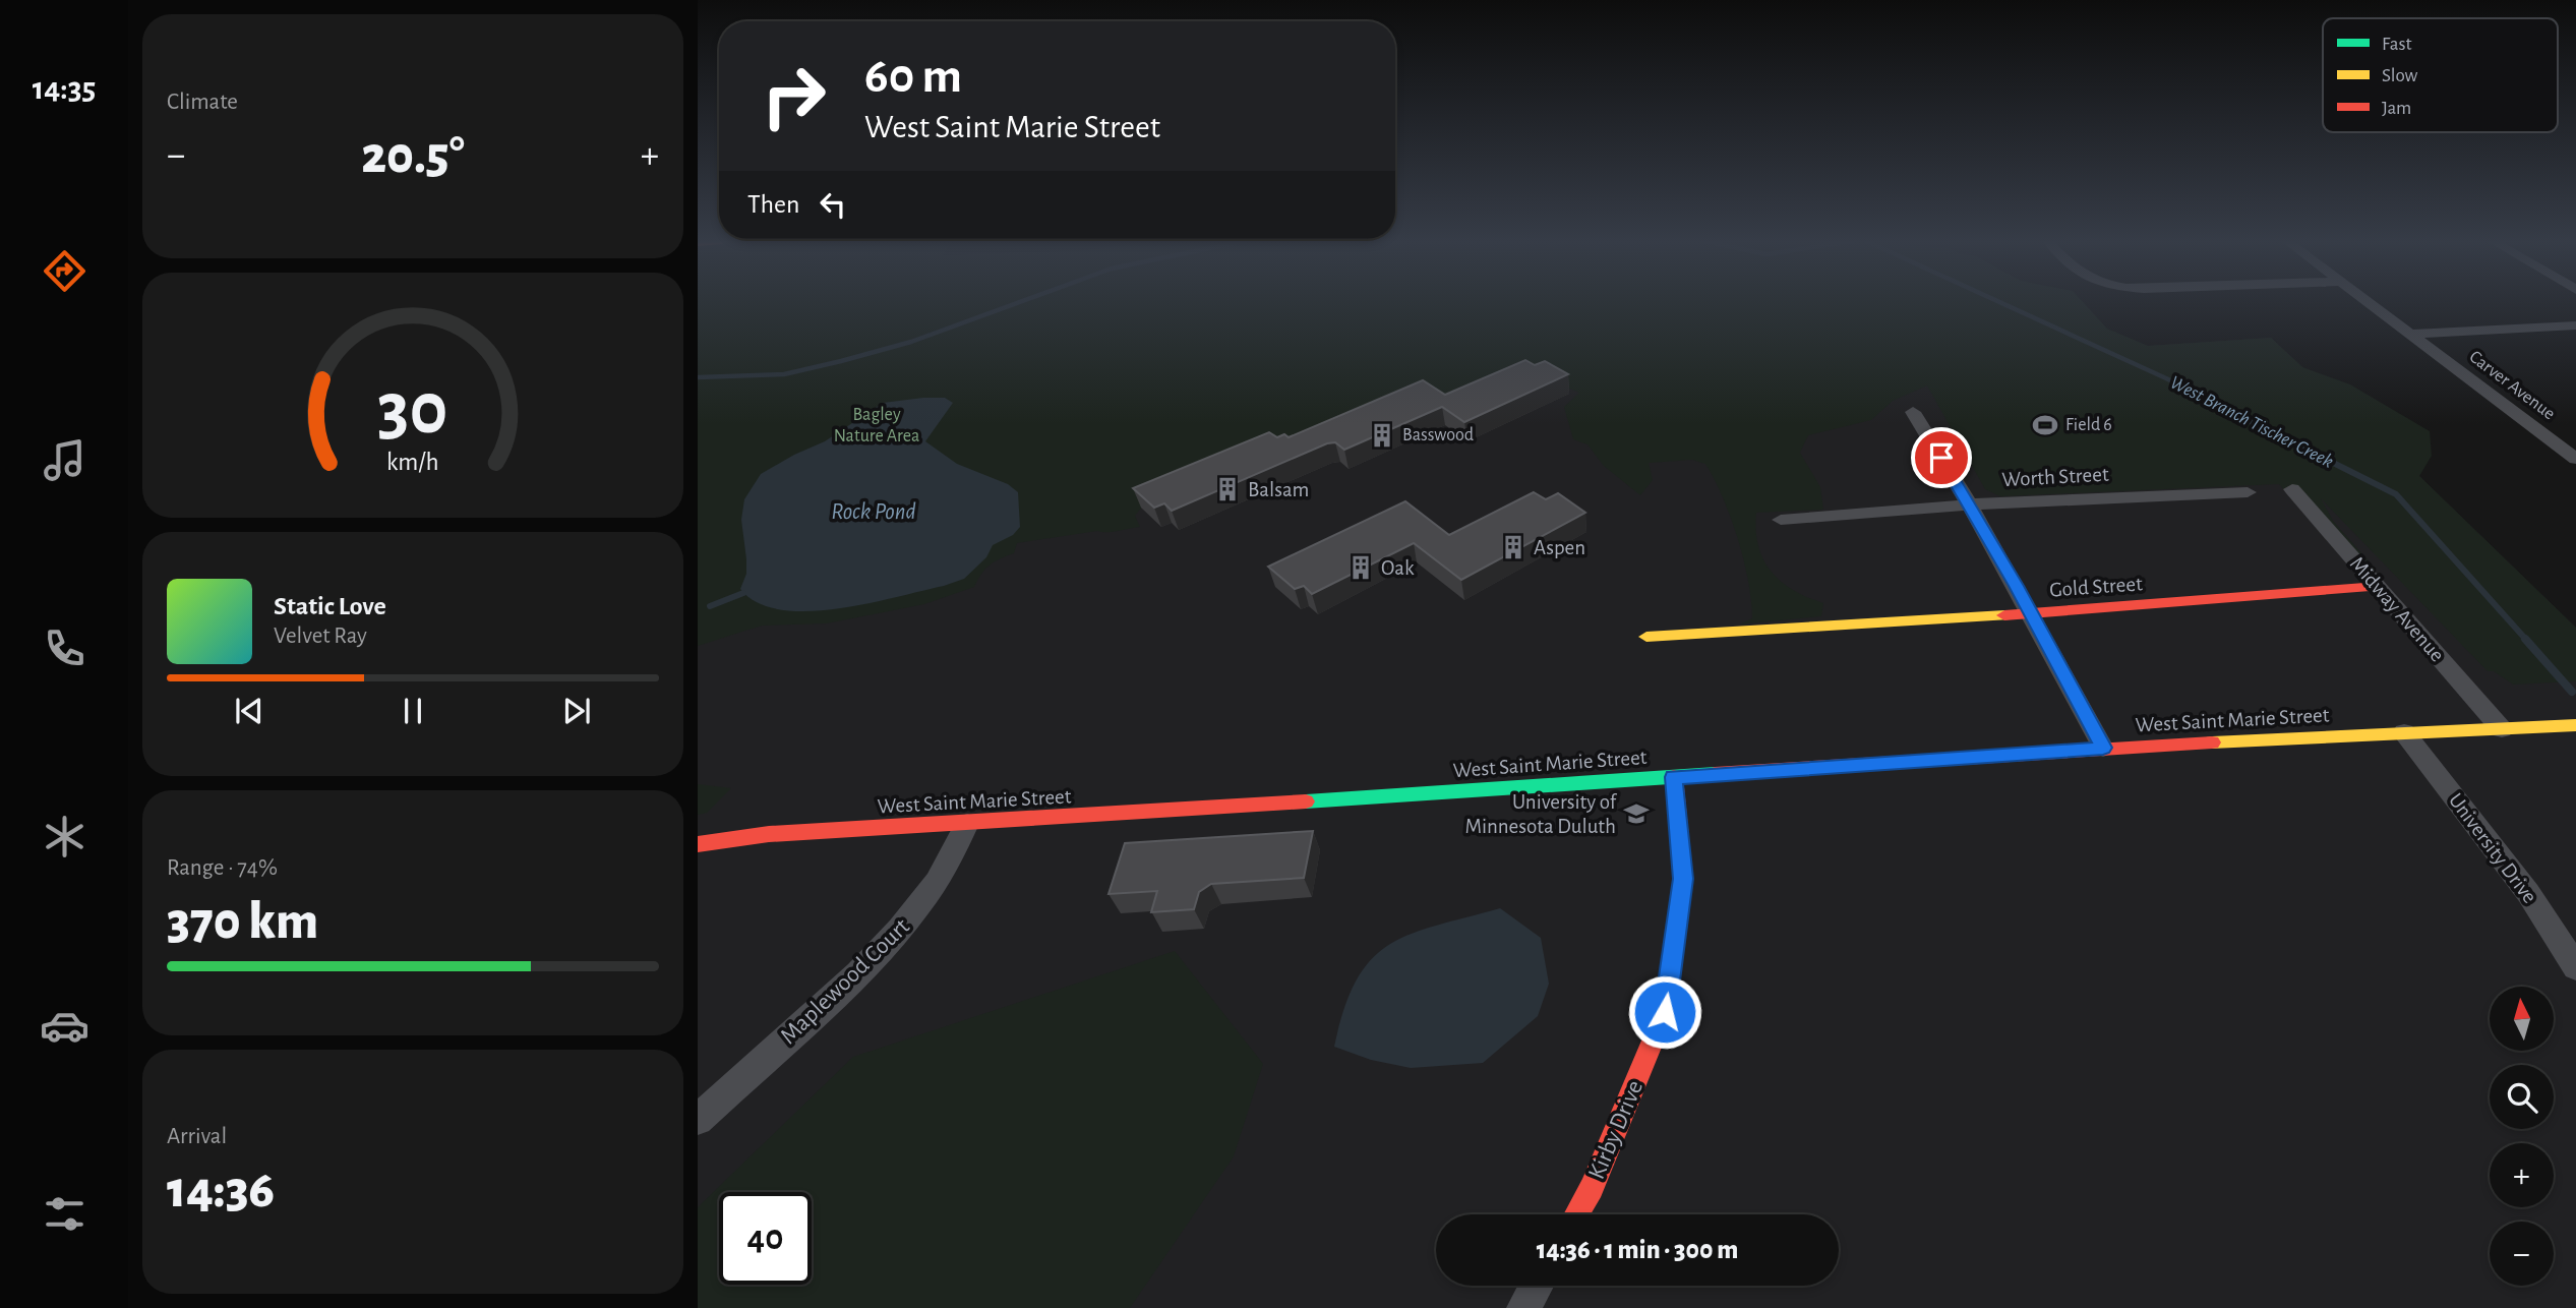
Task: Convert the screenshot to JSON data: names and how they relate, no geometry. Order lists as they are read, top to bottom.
{
  "streets": {
    "street": [
      "Carver Avenue",
      "Worth Street",
      "Gold Street",
      "Midway Avenue",
      "West Saint Marie Street",
      "University Drive",
      "Maplewood Court",
      "Kirby Drive"
    ]
  },
  "crossings": [
    ["Gold Street", "Midway Avenue"],
    ["Midway Avenue", "West Saint Marie Street"],
    ["West Saint Marie Street", "University Drive"],
    ["West Saint Marie Street", "Maplewood Court"],
    ["West Saint Marie Street", "Kirby Drive"]
  ],
  "water": ["West Branch Tischer Creek", "Rock Pond"],
  "parks": ["Bagley Nature Area"],
  "places": {
    "sports": ["Field 6"],
    "building": [
      "Basswood",
      "Balsam",
      "Aspen",
      "Oak"
    ],
    "school or university": ["University of Minnesota Duluth"]
  },
  "legend": ["Fast", "Slow", "Jam"],
  "north": "top",
  "page": {
    "tabs": "14:35",
    "tile": [
      "Climate",
      ["Range · 74%", "370 km"],
      ["Arrival", "14:36"]
    ],
    "turn": ["60 m", "West Saint Marie Street"],
    "heat": ["−", "20.5°", "+"],
    "then": "Then",
    "song": ["Static Love", "Velvet Ray"],
    "map_buttons": ["+", "−"],
    "limit": "40",
    "trip": "14:36 · 1 min · 300 m",
    "gauge": ["30", "km/h"]
  }
}
